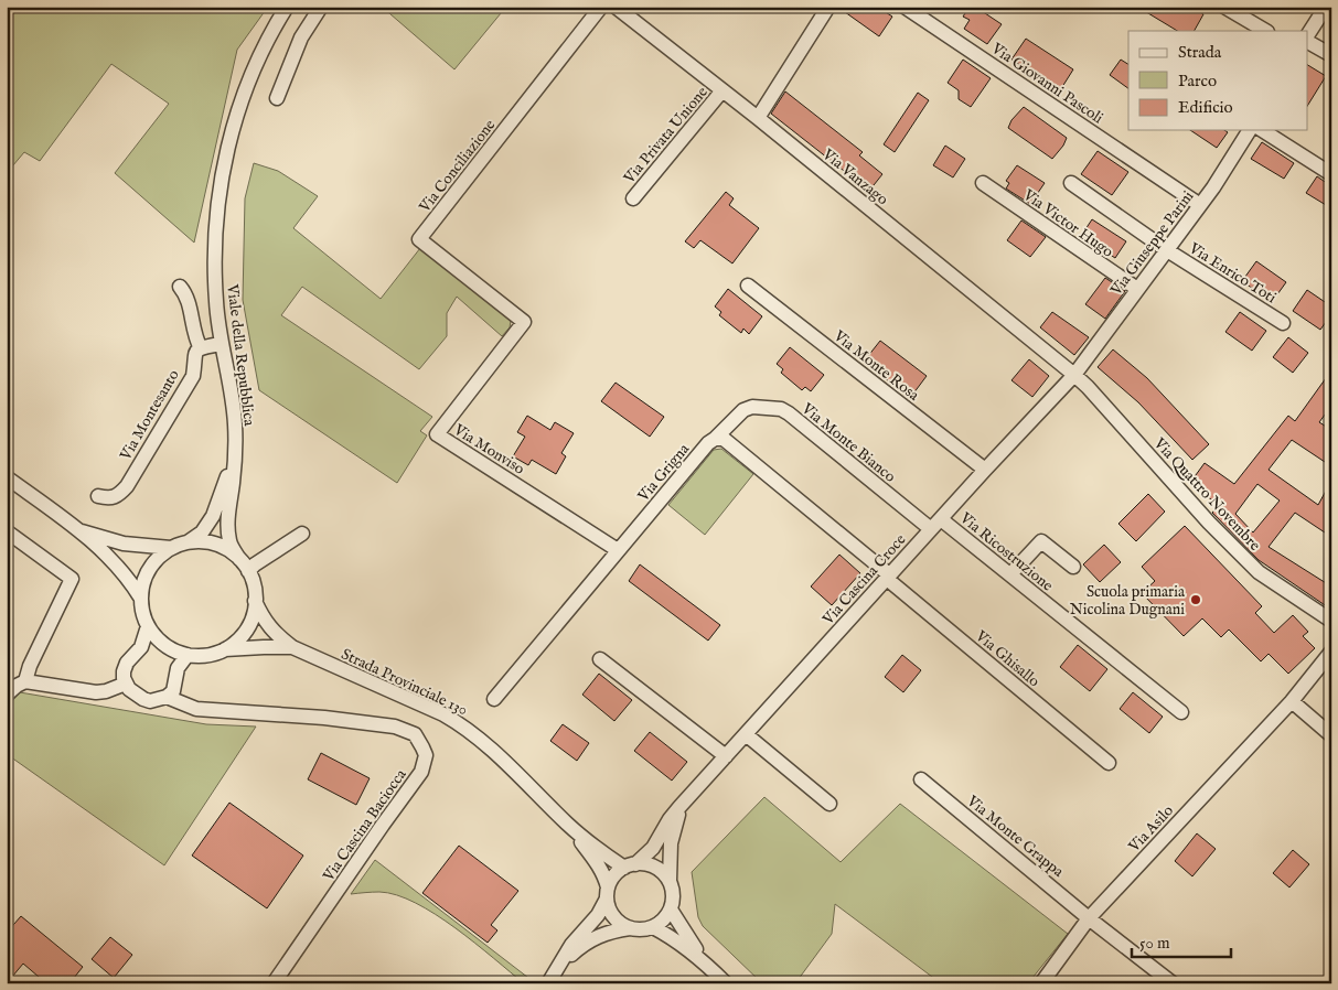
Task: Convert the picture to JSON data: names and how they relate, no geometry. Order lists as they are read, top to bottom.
{
  "streets": {
    "street": [
      "Via Giovanni Pascoli",
      "Via Privata Unione",
      "Via Conciliazione",
      "Via Vanzago",
      "Via Victor Hugo",
      "Via Giuseppe Parini",
      "Via Enrico Toti",
      "Viale della Repubblica",
      "Via Monte Rosa",
      "Via Montesanto",
      "Via Monte Bianco",
      "Via Monviso",
      "Via Grigna",
      "Via Quattro Novembre",
      "Via Ricostruzione",
      "Via Cascina Croce",
      "Via Ghisallo",
      "Strada Provinciale 130",
      "Via Cascina Baciocca",
      "Via Asilo",
      "Via Monte Grappa"
    ]
  },
  "crossings": [
    ["Via Giovanni Pascoli", "Via Giuseppe Parini"],
    ["Via Privata Unione", "Via Vanzago"],
    ["Via Conciliazione", "Via Monviso"],
    ["Via Vanzago", "Via Giuseppe Parini"],
    ["Via Vanzago", "Via Quattro Novembre"],
    ["Via Vanzago", "Via Cascina Croce"],
    ["Via Victor Hugo", "Via Giuseppe Parini"],
    ["Via Giuseppe Parini", "Via Enrico Toti"],
    ["Via Giuseppe Parini", "Via Quattro Novembre"],
    ["Via Giuseppe Parini", "Via Cascina Croce"],
    ["Viale della Repubblica", "Strada Provinciale 130"],
    ["Via Monte Rosa", "Via Cascina Croce"],
    ["Via Monte Bianco", "Via Grigna"],
    ["Via Monte Bianco", "Via Cascina Croce"],
    ["Via Monviso", "Via Grigna"],
    ["Via Quattro Novembre", "Via Cascina Croce"],
    ["Via Ricostruzione", "Via Cascina Croce"],
    ["Via Cascina Croce", "Via Ghisallo"],
    ["Via Cascina Croce", "Strada Provinciale 130"],
    ["Via Asilo", "Via Monte Grappa"]
  ],
  "places": ["Scuola primaria Nicolina Dugnani"],
  "legend": ["Strada", "Parco", "Edificio"],
  "scale_bar": "50 m"
}
